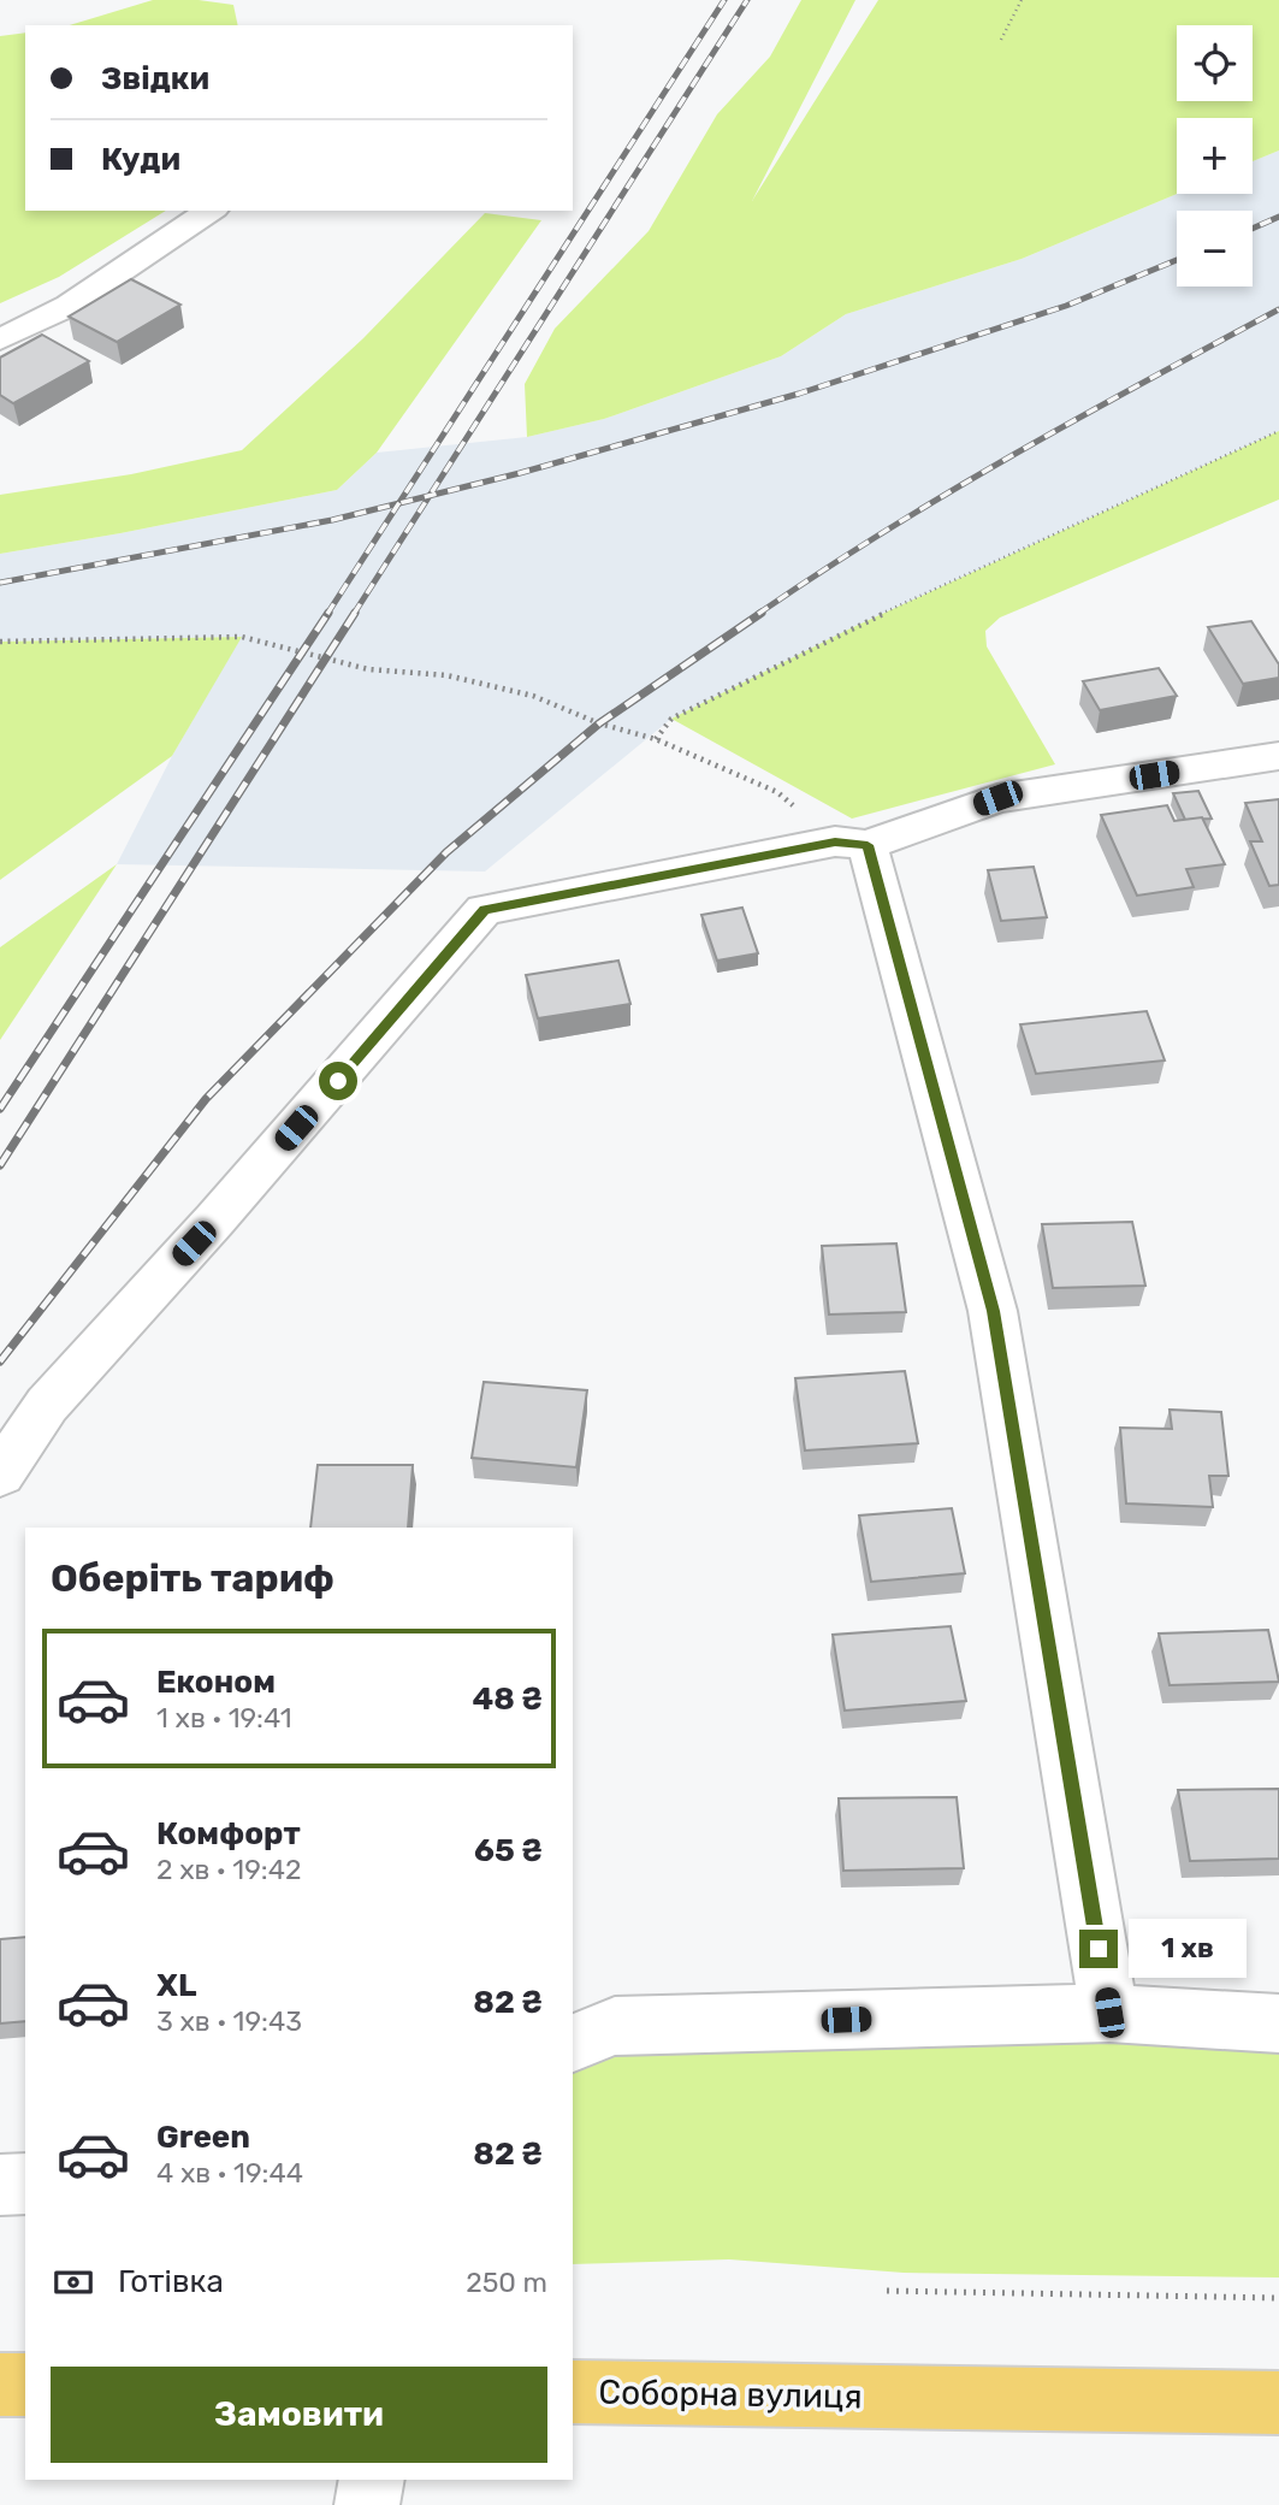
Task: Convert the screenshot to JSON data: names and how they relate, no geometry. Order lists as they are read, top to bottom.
{
  "streets": {
    "main road": ["Соборна вулиця"]
  },
  "page": {
    "map_buttons": ["+", "−"],
    "banner": ["Звідки", "Куди"],
    "heading": "Оберіть тариф",
    "list": [
      {
        "name": "Економ",
        "note": "1 хв · 19:41",
        "value": "48 ₴"
      },
      {
        "name": "Комфорт",
        "note": "2 хв · 19:42",
        "value": "65 ₴"
      },
      {
        "name": "XL",
        "note": "3 хв · 19:43",
        "value": "82 ₴"
      },
      {
        "name": "Green",
        "note": "4 хв · 19:44",
        "value": "82 ₴"
      }
    ],
    "bubble": "1 хв",
    "pay": ["Готівка", "250 m"],
    "buttons": "Замовити"
  }
}
